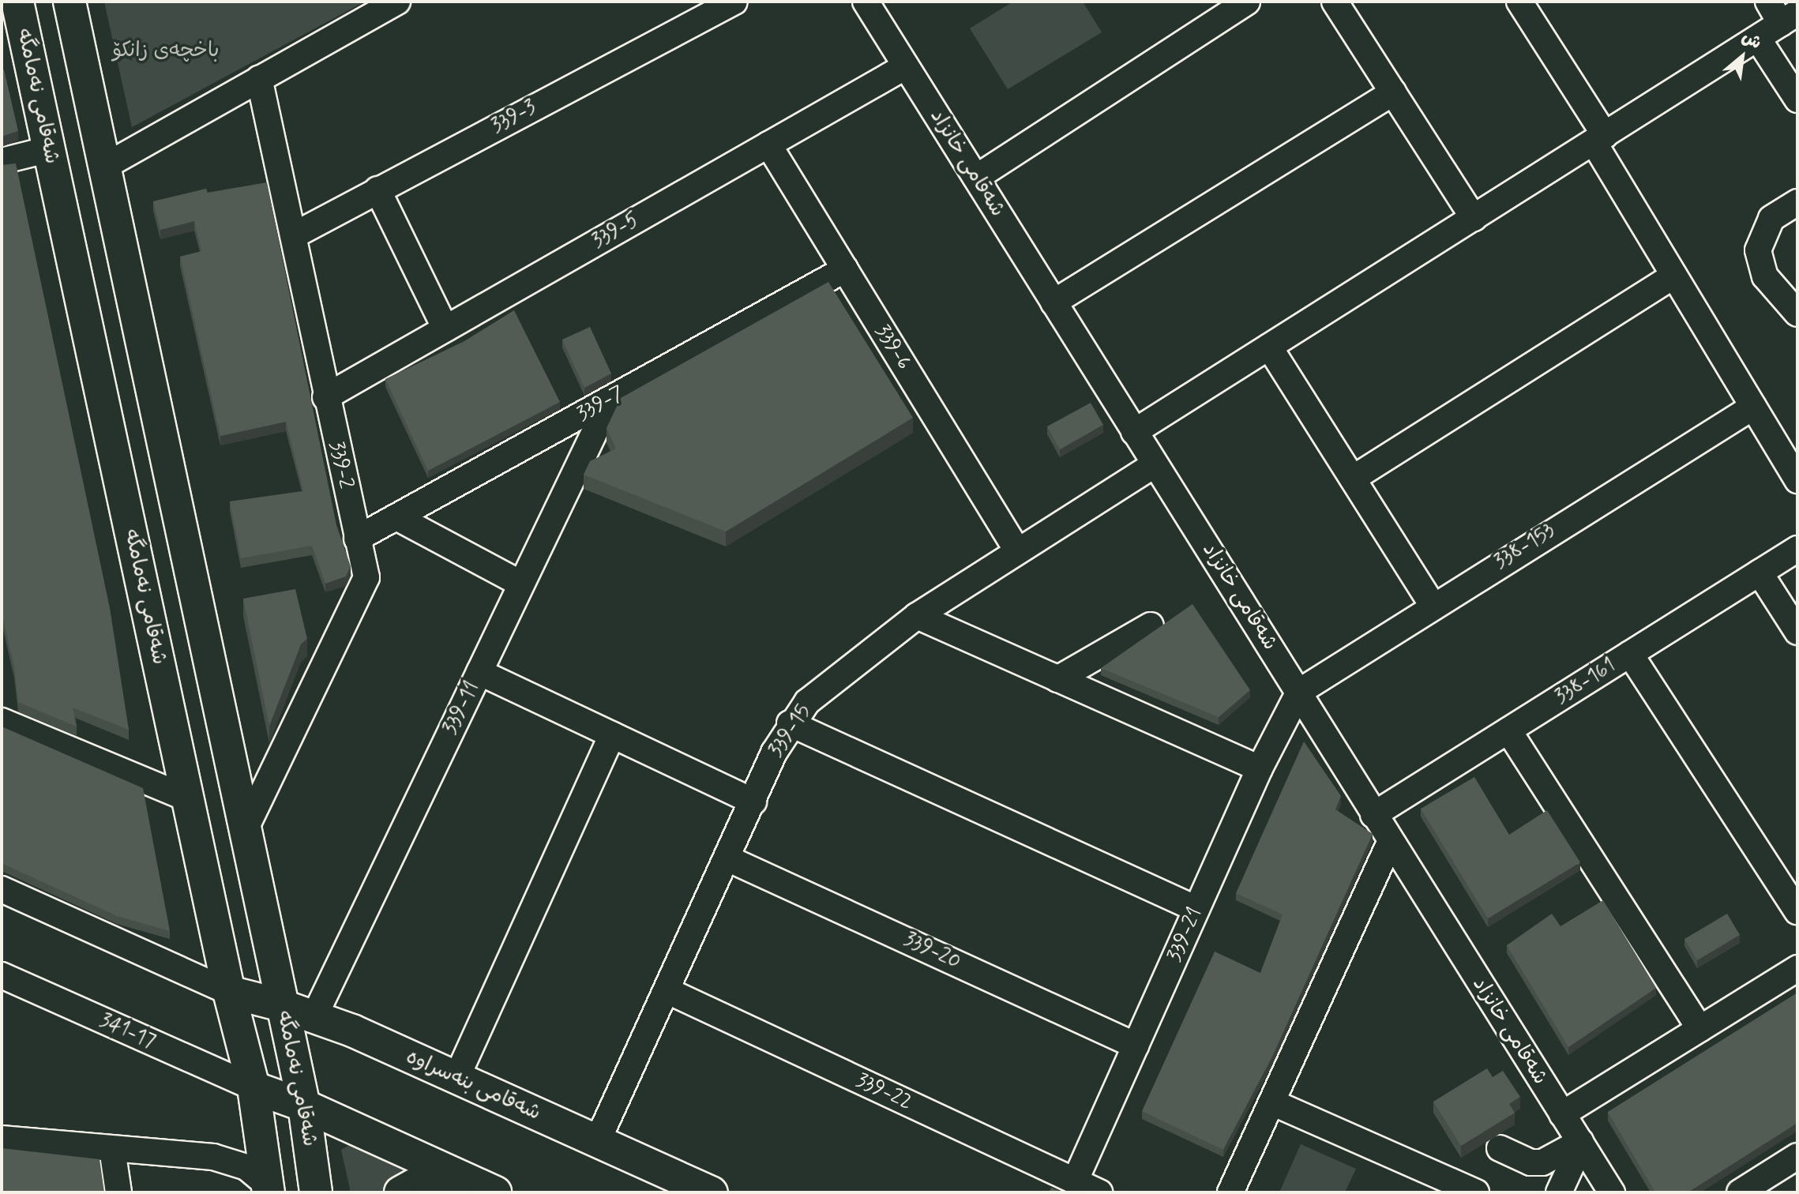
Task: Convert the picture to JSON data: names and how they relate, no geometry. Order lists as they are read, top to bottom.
{
  "streets": {
    "main road": ["شەقامی نەمامگە", "شەقامی بنەسراوە"],
    "street": [
      "339-3",
      "شەقامی خانزاد",
      "339-5",
      "339-6",
      "339-7",
      "339-2",
      "338-153",
      "338-161",
      "339-11",
      "339-15",
      "339-21",
      "339-20",
      "341-17",
      "339-22"
    ]
  },
  "crossings": [
    ["شەقامی نەمامگە", "339-2"],
    ["شەقامی نەمامگە", "341-17"],
    ["شەقامی نەمامگە", "شەقامی بنەسراوە"],
    ["339-3", "339-2"],
    ["شەقامی خانزاد", "339-5"],
    ["شەقامی خانزاد", "338-153"],
    ["شەقامی خانزاد", "338-161"],
    ["شەقامی خانزاد", "339-15"],
    ["شەقامی خانزاد", "339-21"],
    ["339-5", "339-6"],
    ["339-5", "339-2"],
    ["339-6", "339-7"],
    ["339-6", "339-15"],
    ["339-7", "339-2"],
    ["339-7", "339-11"],
    ["338-153", "339-21"],
    ["339-11", "شەقامی بنەسراوە"],
    ["339-15", "339-20"],
    ["339-15", "شەقامی بنەسراوە"],
    ["339-15", "339-22"],
    ["339-21", "339-20"],
    ["339-21", "339-22"]
  ],
  "parks": ["باخچەی زانکۆ"],
  "north": "top right"
}
